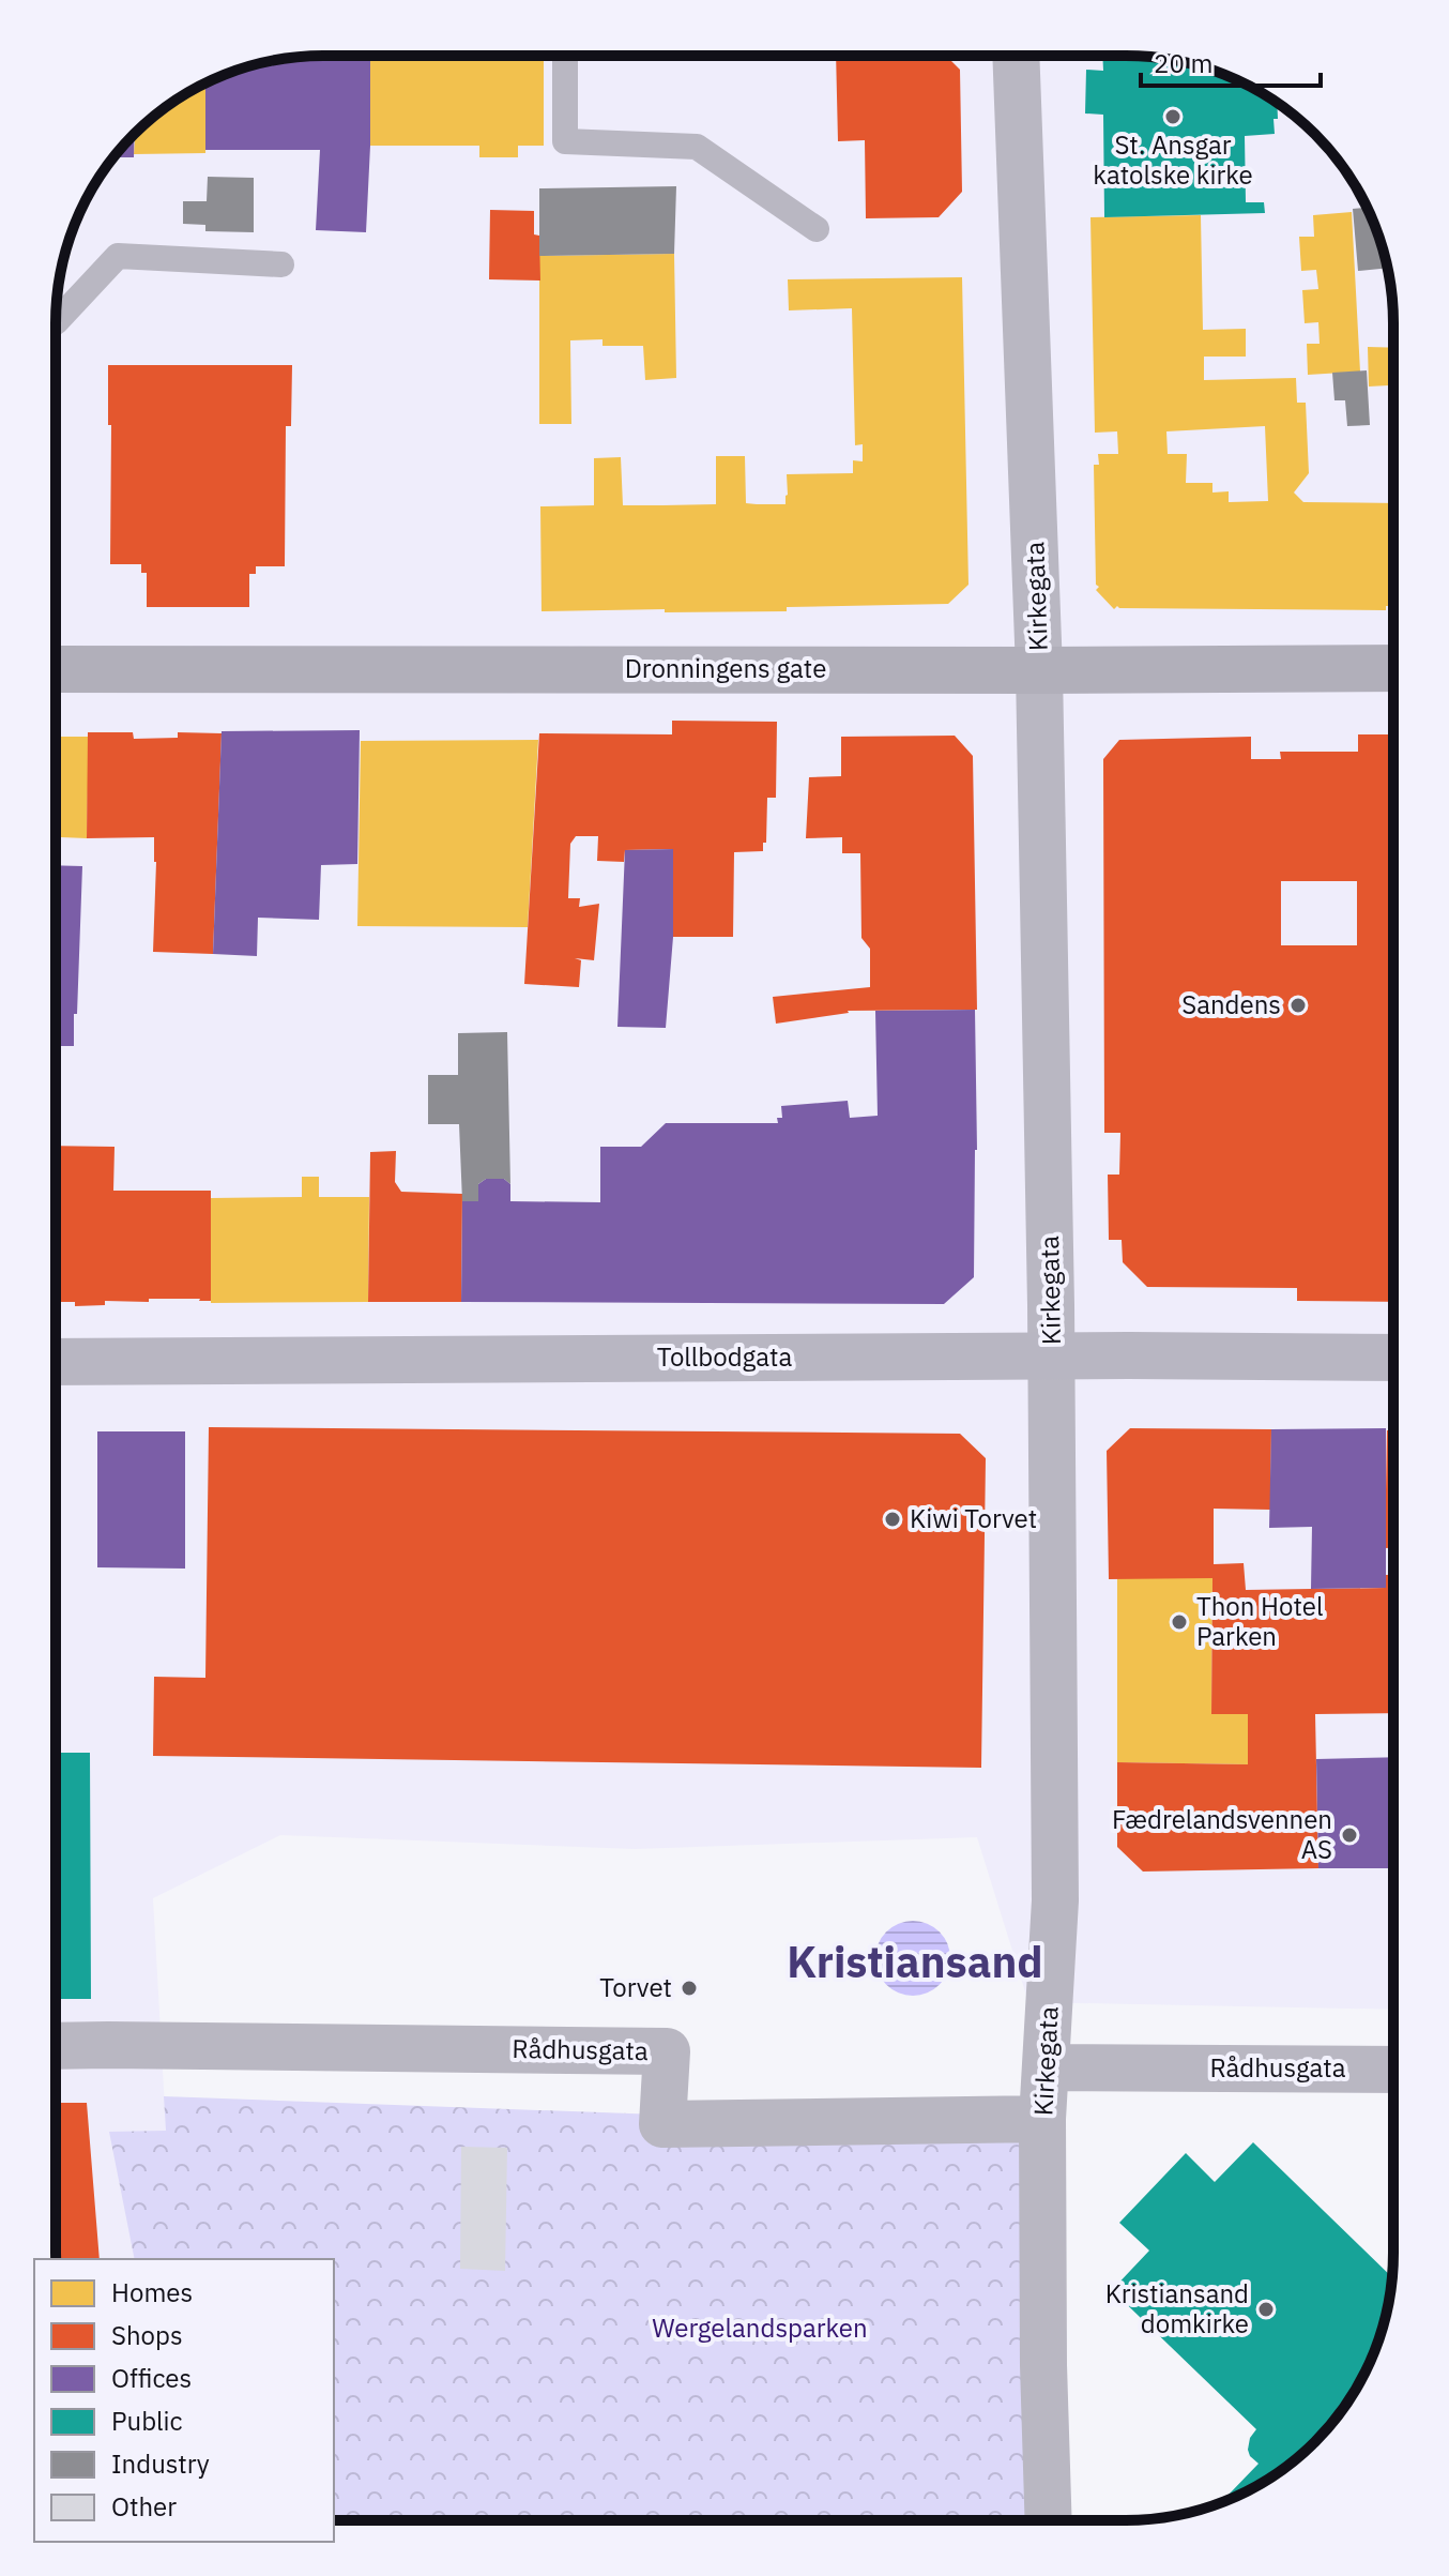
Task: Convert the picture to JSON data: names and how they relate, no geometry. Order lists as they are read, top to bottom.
{
  "streets": {
    "main road": ["Dronningens gate", "Tollbodgata"],
    "street": ["Kirkegata", "Rådhusgata"]
  },
  "crossings": [
    ["Kirkegata", "Dronningens gate"],
    ["Kirkegata", "Tollbodgata"],
    ["Kirkegata", "Rådhusgata"]
  ],
  "districts": ["Kristiansand"],
  "parks": ["Wergelandsparken"],
  "places": [
    "St. Ansgar katolske kirke",
    "Sandens",
    "Kiwi Torvet",
    "Thon Hotel Parken",
    "Fædrelandsvennen AS",
    "Torvet",
    "Kristiansand domkirke"
  ],
  "legend": [
    "Homes",
    "Shops",
    "Offices",
    "Public",
    "Industry",
    "Other"
  ],
  "scale_bar": "20 m"
}
